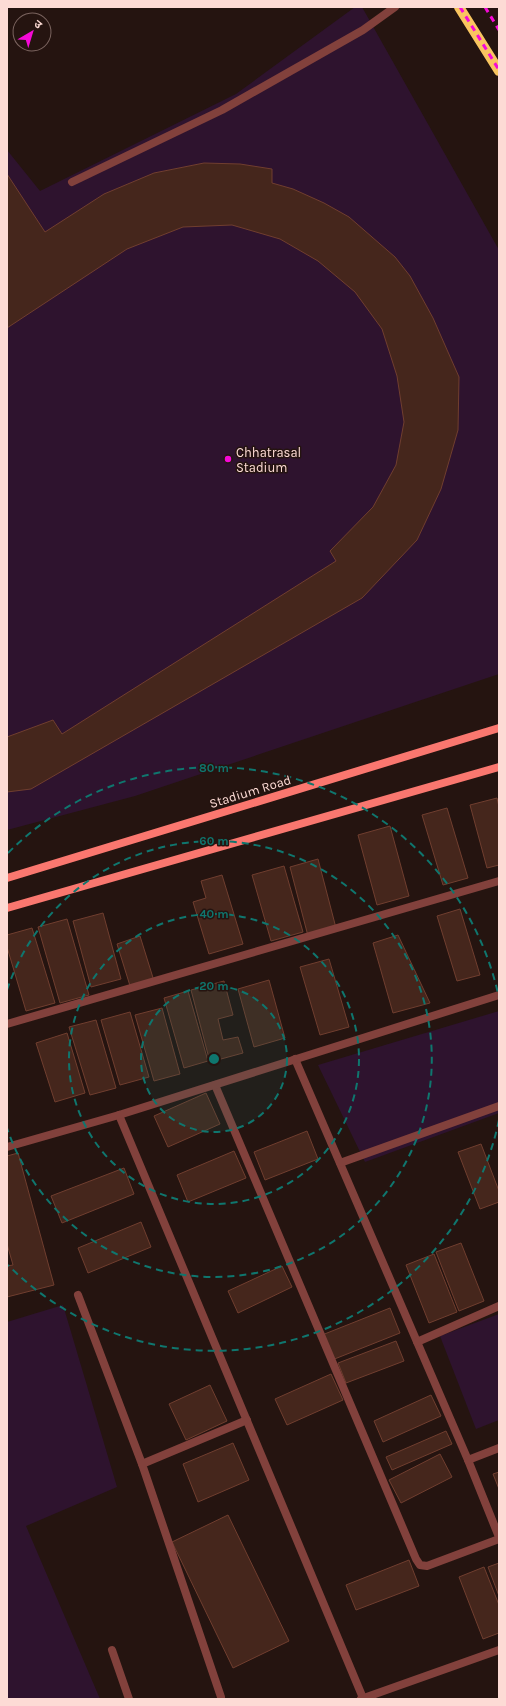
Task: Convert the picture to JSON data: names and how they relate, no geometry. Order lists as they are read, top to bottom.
{
  "streets": {
    "street": ["Stadium Road"]
  },
  "places": ["Chhatrasal Stadium"],
  "north": "top right",
  "rings": [
    "80 m",
    "60 m",
    "40 m",
    "20 m"
  ]
}
